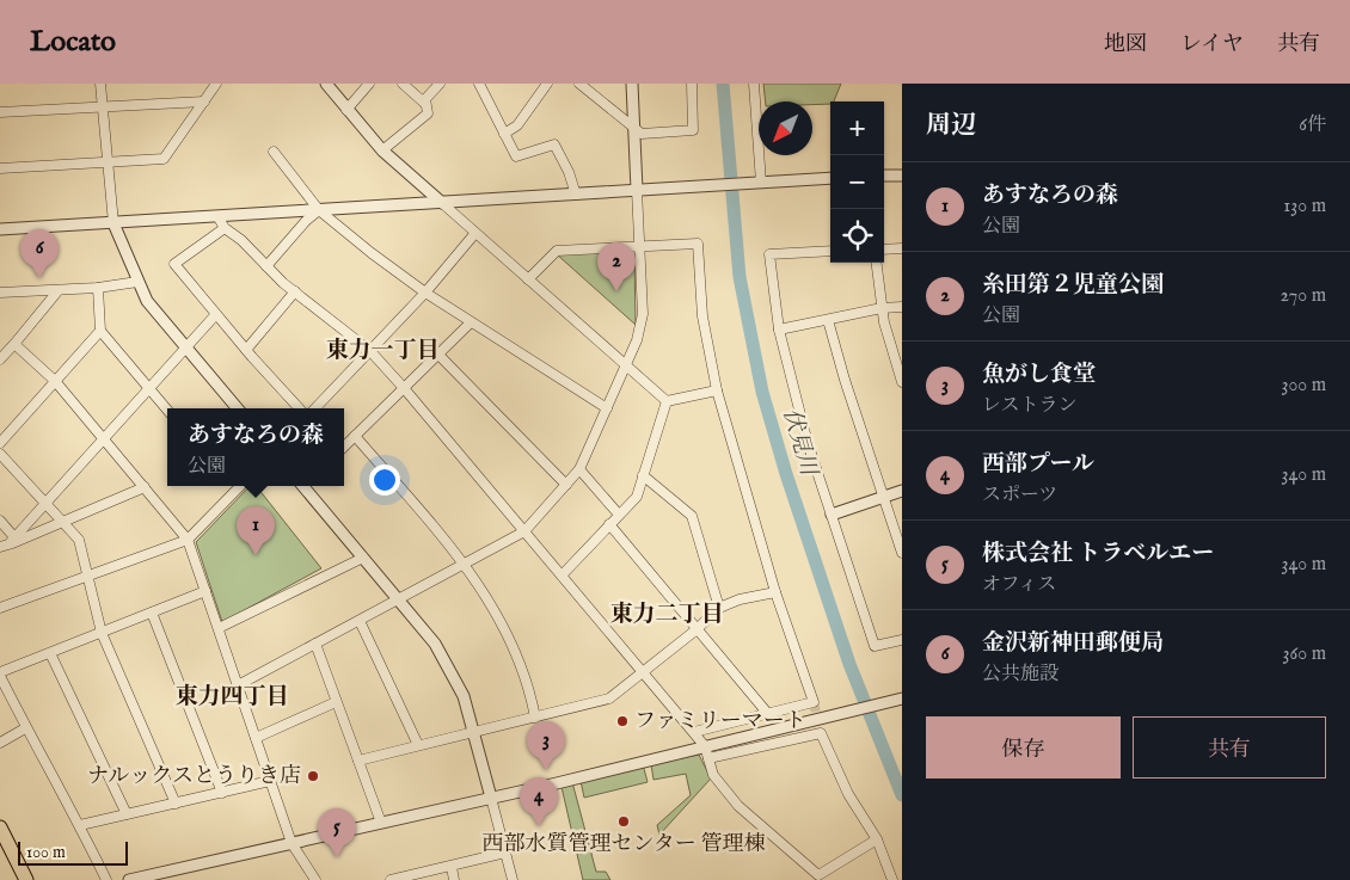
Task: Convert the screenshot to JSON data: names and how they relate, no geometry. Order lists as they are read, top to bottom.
{
  "districts": ["東力一丁目", "東力二丁目", "東力四丁目"],
  "water": ["伏見川"],
  "places": ["ファミリーマート", "ナルックスとうりき店", "西部水質管理センター 管理棟"],
  "scale_bar": "100 m",
  "north": "bottom left",
  "page": {
    "header": "Locato",
    "nav": ["地図", "レイヤ", "共有"],
    "heading": ["周辺", "6件"],
    "map_buttons": ["+", "−"],
    "list": [
      {
        "mark": "1",
        "name": "あすなろの森",
        "note": "公園",
        "value": "130 m"
      },
      {
        "mark": "2",
        "name": "糸田第２児童公園",
        "note": "公園",
        "value": "270 m"
      },
      {
        "mark": "3",
        "name": "魚がし食堂",
        "note": "レストラン",
        "value": "300 m"
      },
      {
        "mark": "4",
        "name": "西部プール",
        "note": "スポーツ",
        "value": "340 m"
      },
      {
        "mark": "5",
        "name": "株式会社 トラベルエー",
        "note": "オフィス",
        "value": "340 m"
      },
      {
        "mark": "6",
        "name": "金沢新神田郵便局",
        "note": "公共施設",
        "value": "360 m"
      }
    ],
    "pins": [
      "6",
      "2",
      "1",
      "3",
      "4",
      "5"
    ],
    "popup": ["あすなろの森", "公園"],
    "buttons": ["保存", "共有"],
    "scale": "100 m"
  }
}
